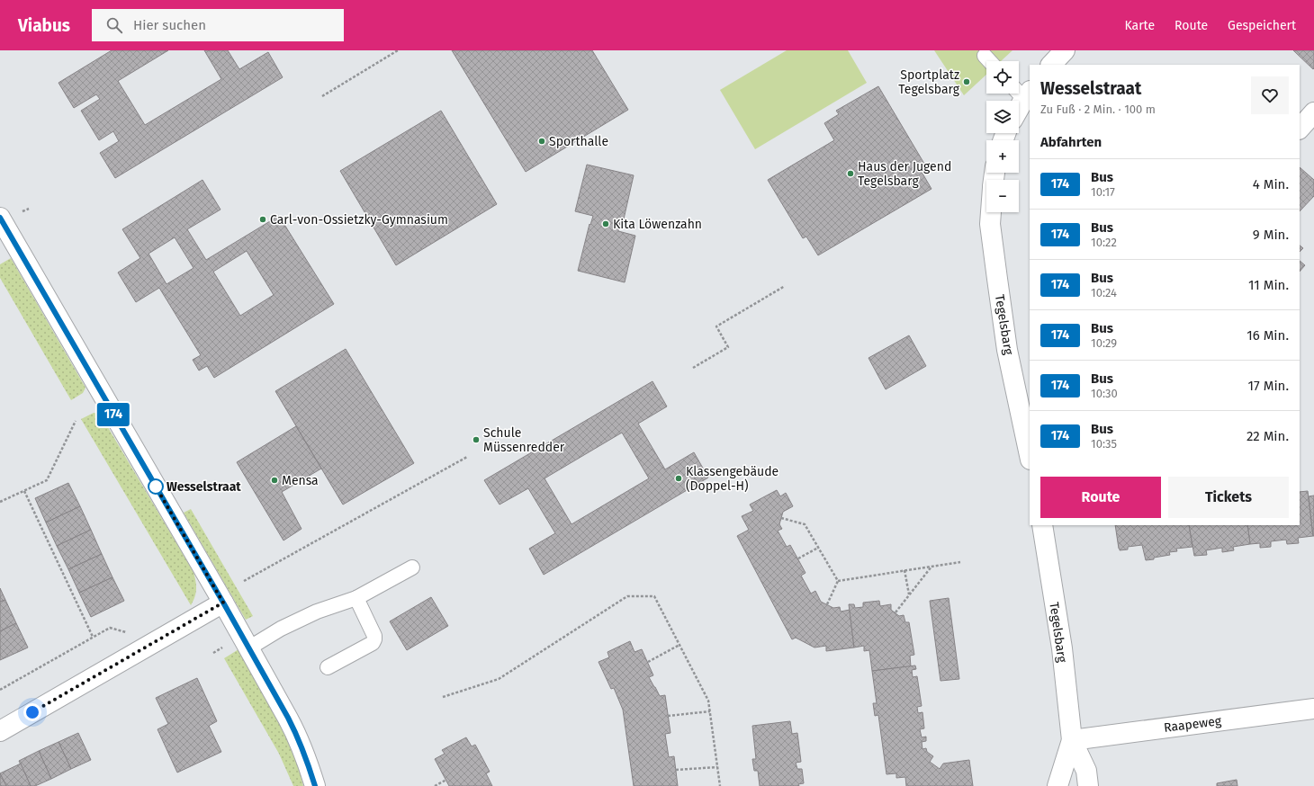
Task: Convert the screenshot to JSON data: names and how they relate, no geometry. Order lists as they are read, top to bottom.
{
  "streets": {
    "street": ["Tegelsbarg", "Raapeweg"]
  },
  "crossings": [
    ["Tegelsbarg", "Raapeweg"]
  ],
  "places": [
    "Sportplatz Tegelsbarg",
    "Sporthalle",
    "Haus der Jugend Tegelsbarg",
    "Carl-von-Ossietzky-Gymnasium",
    "Kita Löwenzahn",
    "Schule Müssenredder",
    "Klassengebäude (Doppel-H)",
    "Mensa",
    "Wesselstraat"
  ],
  "lines": ["bus line 174"],
  "page": {
    "header": "Viabus",
    "search": "Hier suchen",
    "nav": ["Karte", "Route", "Gespeichert"],
    "on_map": "174",
    "map_buttons": ["+", "−"],
    "heading": [
      ["Wesselstraat", "Zu Fuß · 2 Min. · 100 m"],
      "Abfahrten"
    ],
    "list": [
      {
        "mark": "174",
        "name": "Bus",
        "note": "10:17",
        "value": "4 Min."
      },
      {
        "mark": "174",
        "name": "Bus",
        "note": "10:22",
        "value": "9 Min."
      },
      {
        "mark": "174",
        "name": "Bus",
        "note": "10:24",
        "value": "11 Min."
      },
      {
        "mark": "174",
        "name": "Bus",
        "note": "10:29",
        "value": "16 Min."
      },
      {
        "mark": "174",
        "name": "Bus",
        "note": "10:30",
        "value": "17 Min."
      },
      {
        "mark": "174",
        "name": "Bus",
        "note": "10:35",
        "value": "22 Min."
      }
    ],
    "buttons": ["Route", "Tickets"]
  }
}
